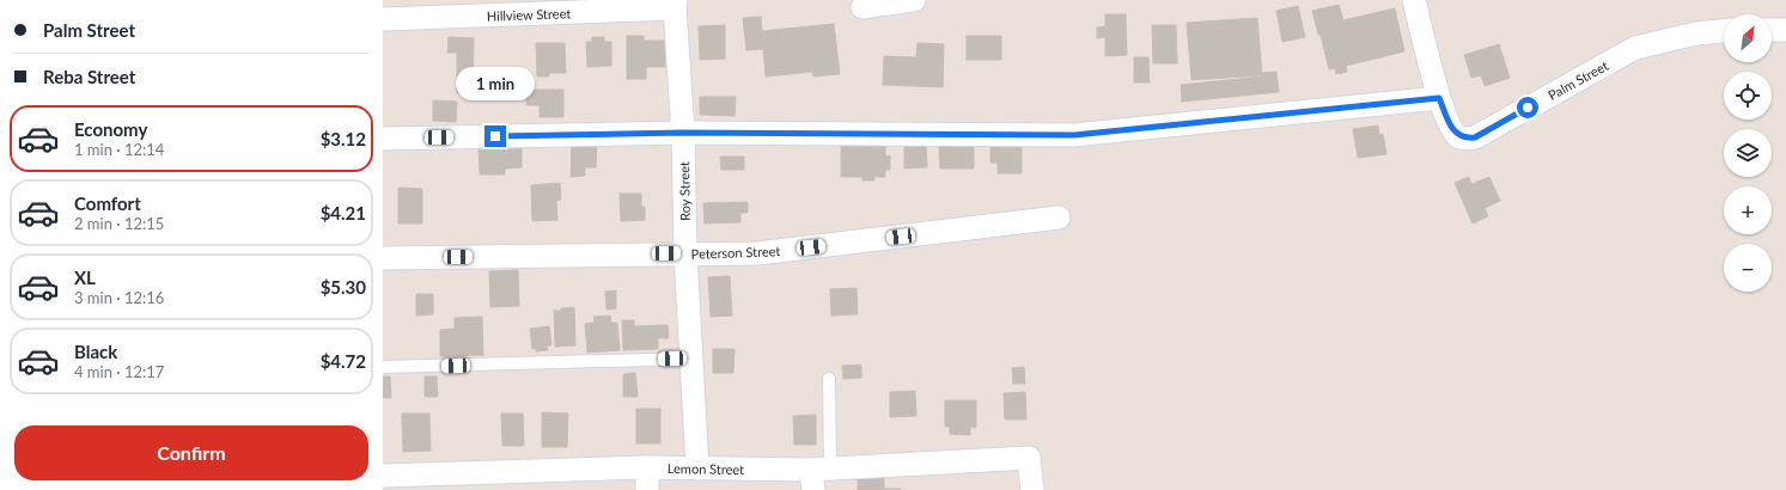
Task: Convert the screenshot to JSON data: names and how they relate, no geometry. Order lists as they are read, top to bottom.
{
  "streets": {
    "street": [
      "Hillview Street",
      "Palm Street",
      "Roy Street",
      "Peterson Street",
      "Lemon Street"
    ]
  },
  "crossings": [
    ["Hillview Street", "Roy Street"],
    ["Roy Street", "Peterson Street"],
    ["Roy Street", "Lemon Street"]
  ],
  "north": "top right",
  "page": {
    "banner": ["Palm Street", "Reba Street"],
    "map_buttons": ["+", "−"],
    "bubble": "1 min",
    "list": [
      {
        "name": "Economy",
        "note": "1 min · 12:14",
        "value": "$3.12"
      },
      {
        "name": "Comfort",
        "note": "2 min · 12:15",
        "value": "$4.21"
      },
      {
        "name": "XL",
        "note": "3 min · 12:16",
        "value": "$5.30"
      },
      {
        "name": "Black",
        "note": "4 min · 12:17",
        "value": "$4.72"
      }
    ],
    "buttons": "Confirm"
  }
}
